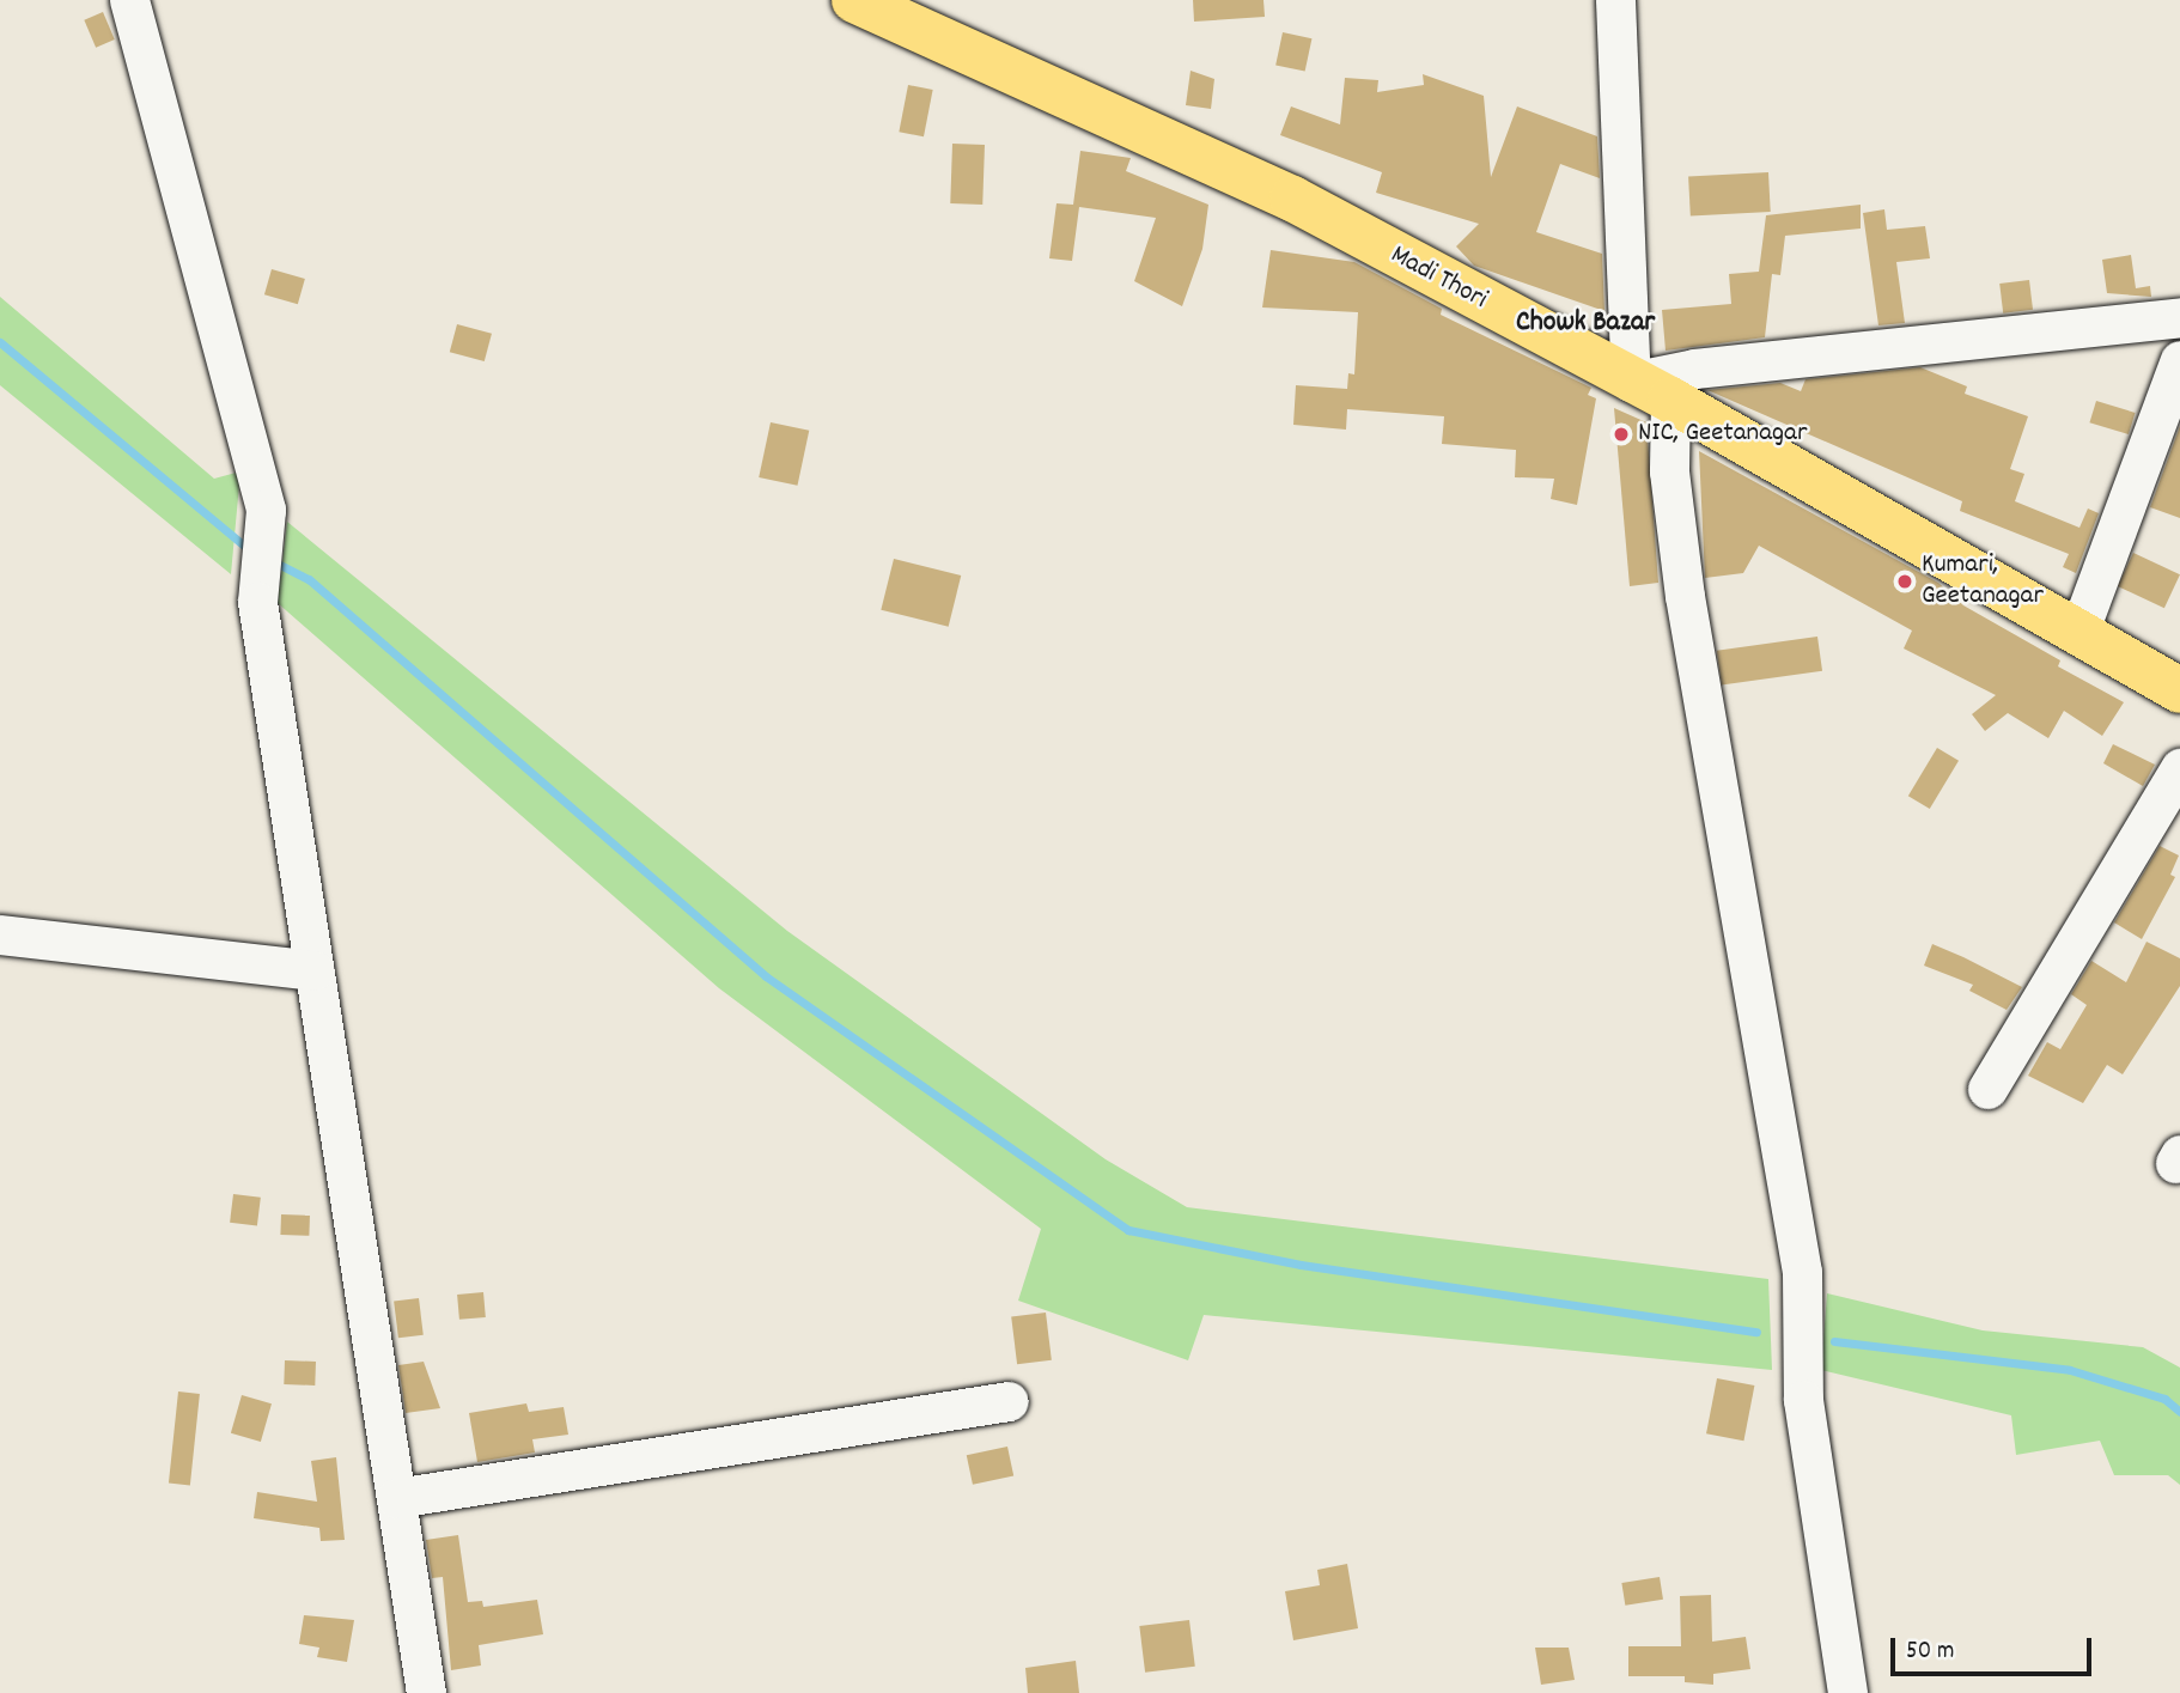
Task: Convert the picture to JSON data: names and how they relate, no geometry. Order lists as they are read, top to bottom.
{
  "streets": {
    "main road": ["Madi Thori"]
  },
  "districts": ["Chowk Bazar"],
  "places": ["NIC, Geetanagar", "Kumari, Geetanagar"],
  "scale_bar": "50 m"
}
